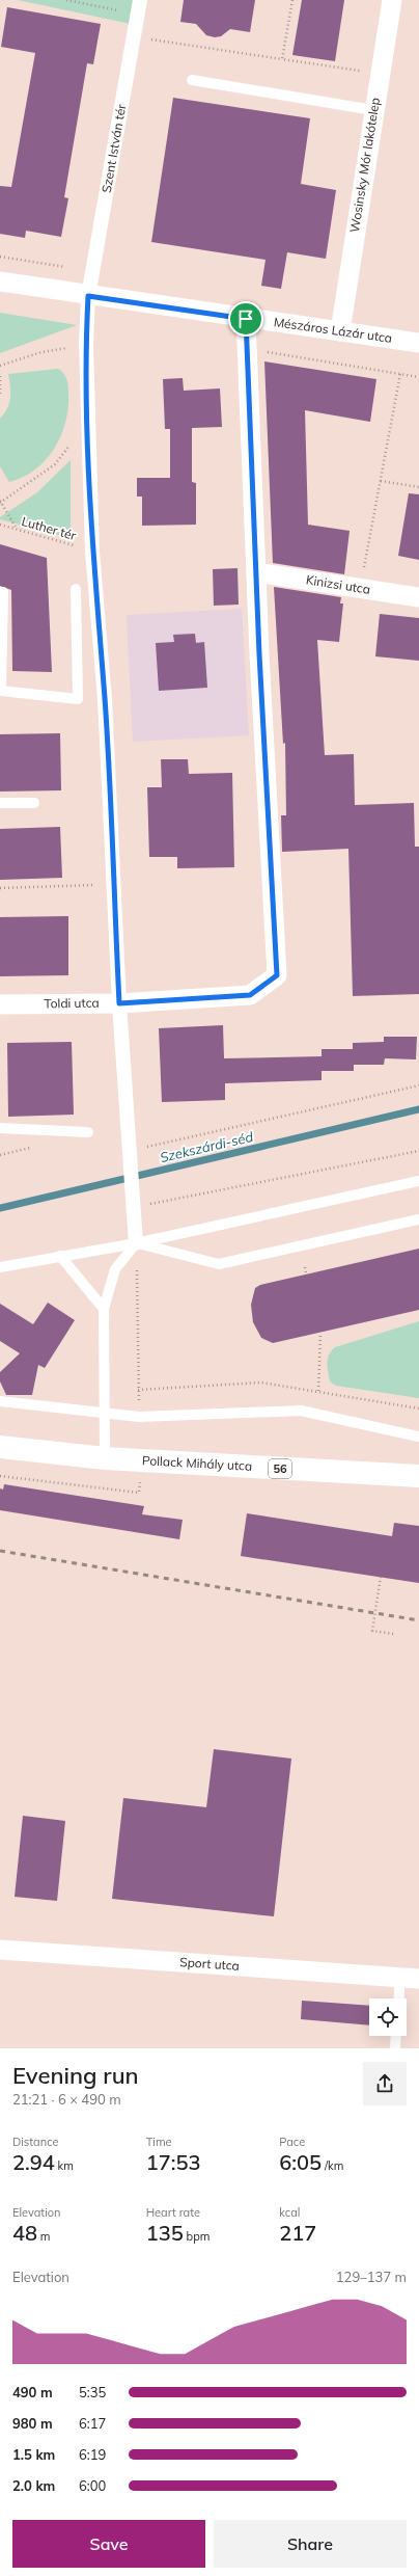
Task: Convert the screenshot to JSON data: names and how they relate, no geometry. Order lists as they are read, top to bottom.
{
  "streets": {
    "main road": ["Pollack Mihály utca", "56"],
    "street": [
      "Szent István tér",
      "Wosinsky Mór lakótelep",
      "Mészáros Lázár utca",
      "Kinizsi utca",
      "Toldi utca",
      "Sport utca"
    ],
    "path": ["Luther tér"]
  },
  "crossings": [
    ["Szent István tér", "Mészáros Lázár utca"],
    ["Szent István tér", "Luther tér"],
    ["Szent István tér", "Toldi utca"],
    ["Wosinsky Mór lakótelep", "Mészáros Lázár utca"],
    ["Mészáros Lázár utca", "Toldi utca"],
    ["Kinizsi utca", "Toldi utca"]
  ],
  "water": ["Szekszárdi-séd"],
  "page": {
    "heading": ["Evening run", "21:21 · 6 × 490 m"],
    "stats": [
      ["Distance", "2.94 km"],
      ["Time", "17:53"],
      ["Pace", "6:05 /km"],
      ["Elevation", "48 m"],
      ["Heart rate", "135 bpm"],
      ["kcal", "217"]
    ],
    "chart": ["Elevation", "129–137 m"],
    "list": [
      {
        "name": "490 m",
        "note": "5:35"
      },
      {
        "name": "980 m",
        "note": "6:17"
      },
      {
        "name": "1.5 km",
        "note": "6:19"
      },
      {
        "name": "2.0 km",
        "note": "6:00"
      }
    ],
    "buttons": ["Save", "Share"]
  }
}
